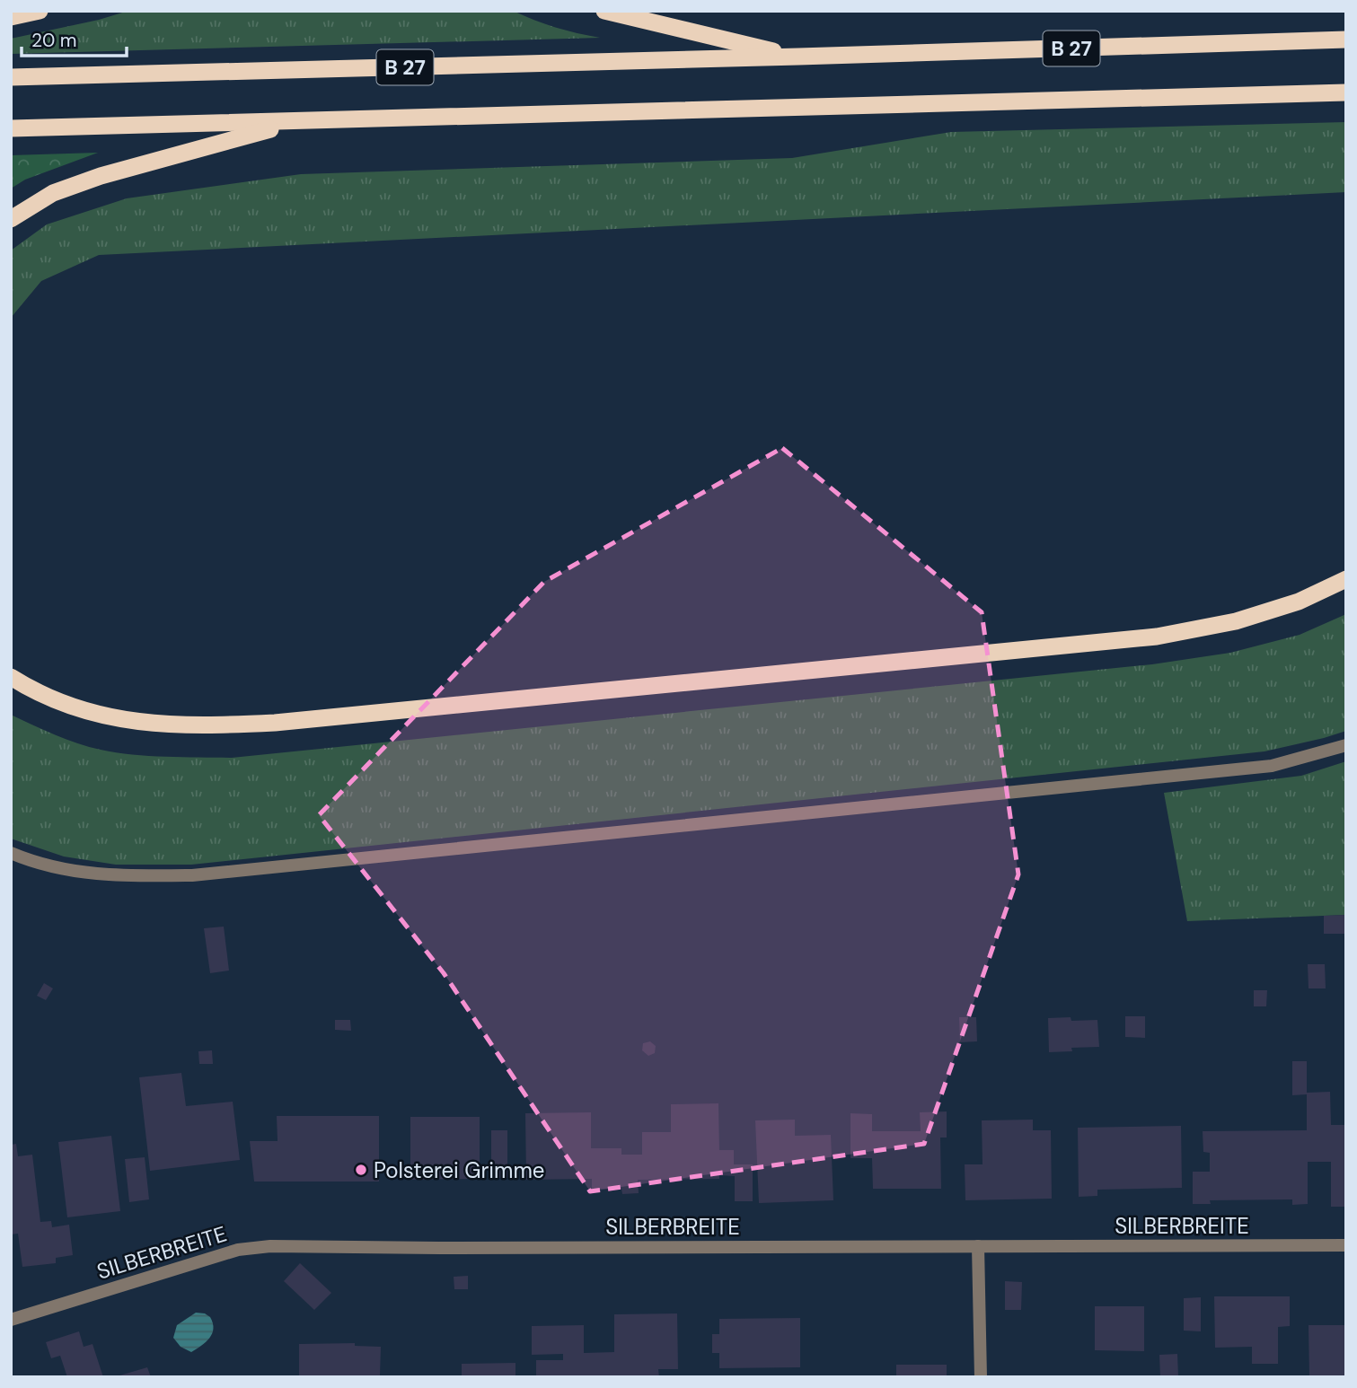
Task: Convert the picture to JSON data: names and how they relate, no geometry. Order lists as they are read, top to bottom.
{
  "streets": {
    "highway": ["B 27"],
    "street": ["SILBERBREITE"]
  },
  "places": ["Polsterei Grimme"],
  "scale_bar": "20 m"
}
